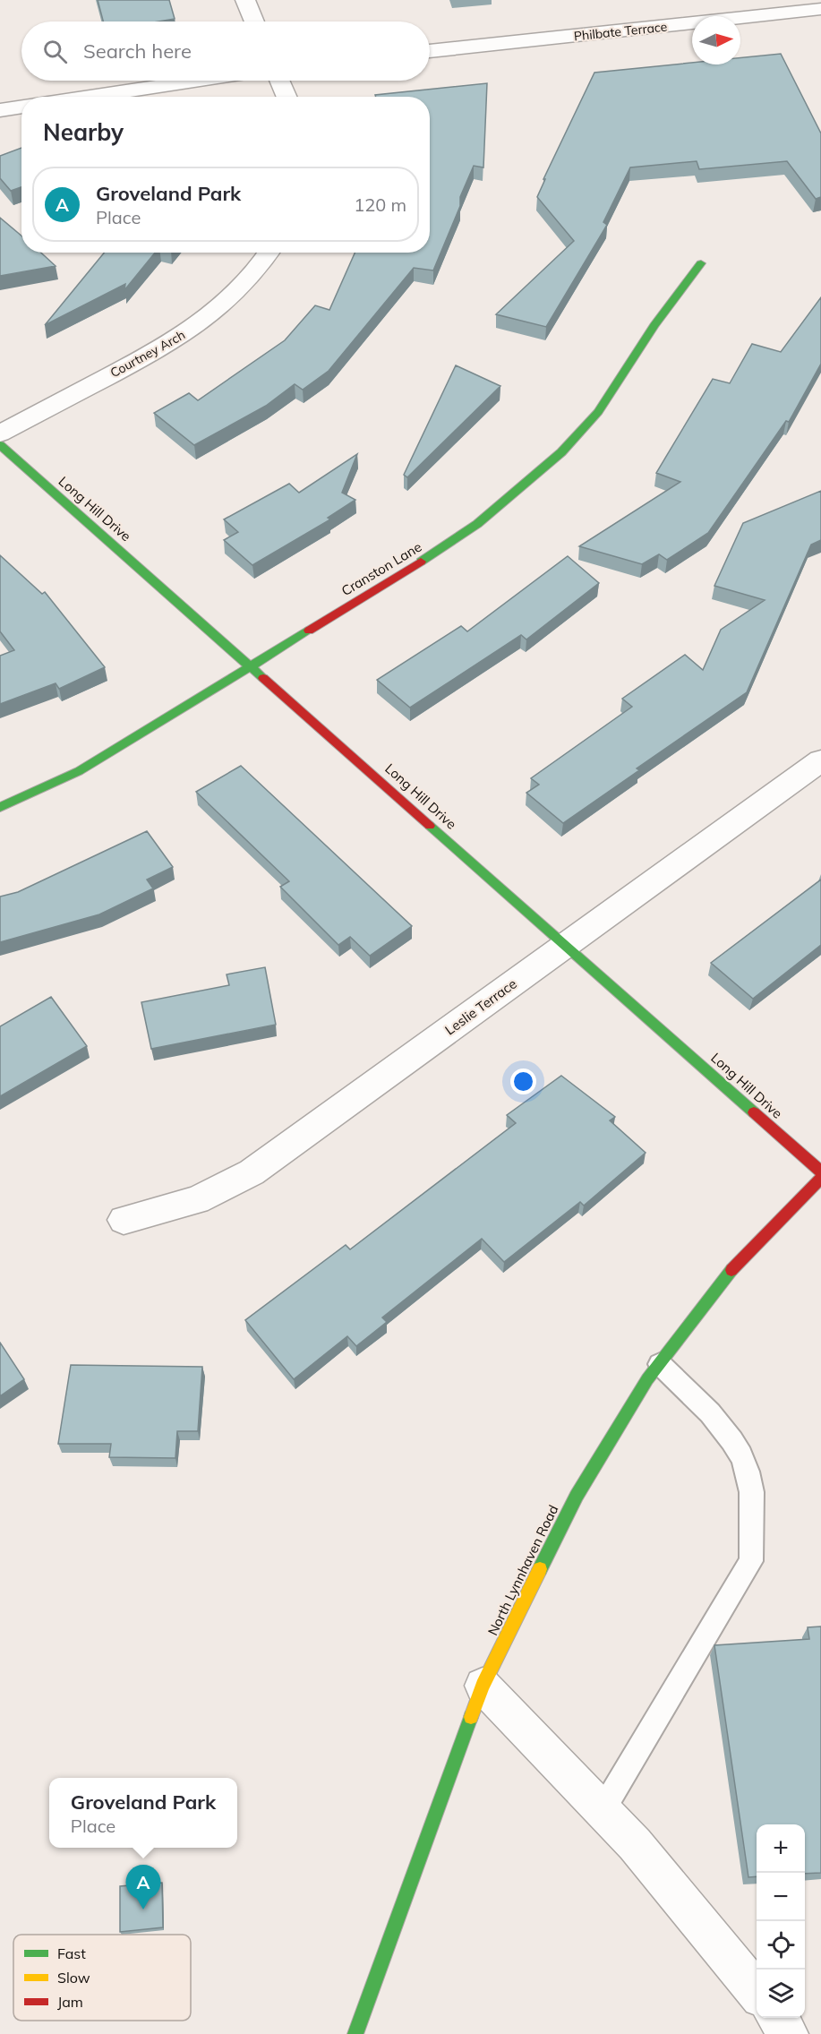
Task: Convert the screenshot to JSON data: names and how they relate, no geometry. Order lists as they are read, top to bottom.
{
  "streets": {
    "street": [
      "Philbate Terrace",
      "Courtney Arch",
      "Long Hill Drive",
      "Cranston Lane",
      "Leslie Terrace",
      "North Lynnhaven Road"
    ]
  },
  "crossings": [
    ["Long Hill Drive", "Cranston Lane"],
    ["Long Hill Drive", "Leslie Terrace"]
  ],
  "legend": ["Fast", "Slow", "Jam"],
  "north": "right",
  "page": {
    "search": "Search here",
    "heading": "Nearby",
    "list": [
      {
        "mark": "A",
        "name": "Groveland Park",
        "note": "Place",
        "value": "120 m"
      }
    ],
    "popup": ["Groveland Park", "Place"],
    "map_buttons": ["+", "−"],
    "pins": "A"
  }
}
